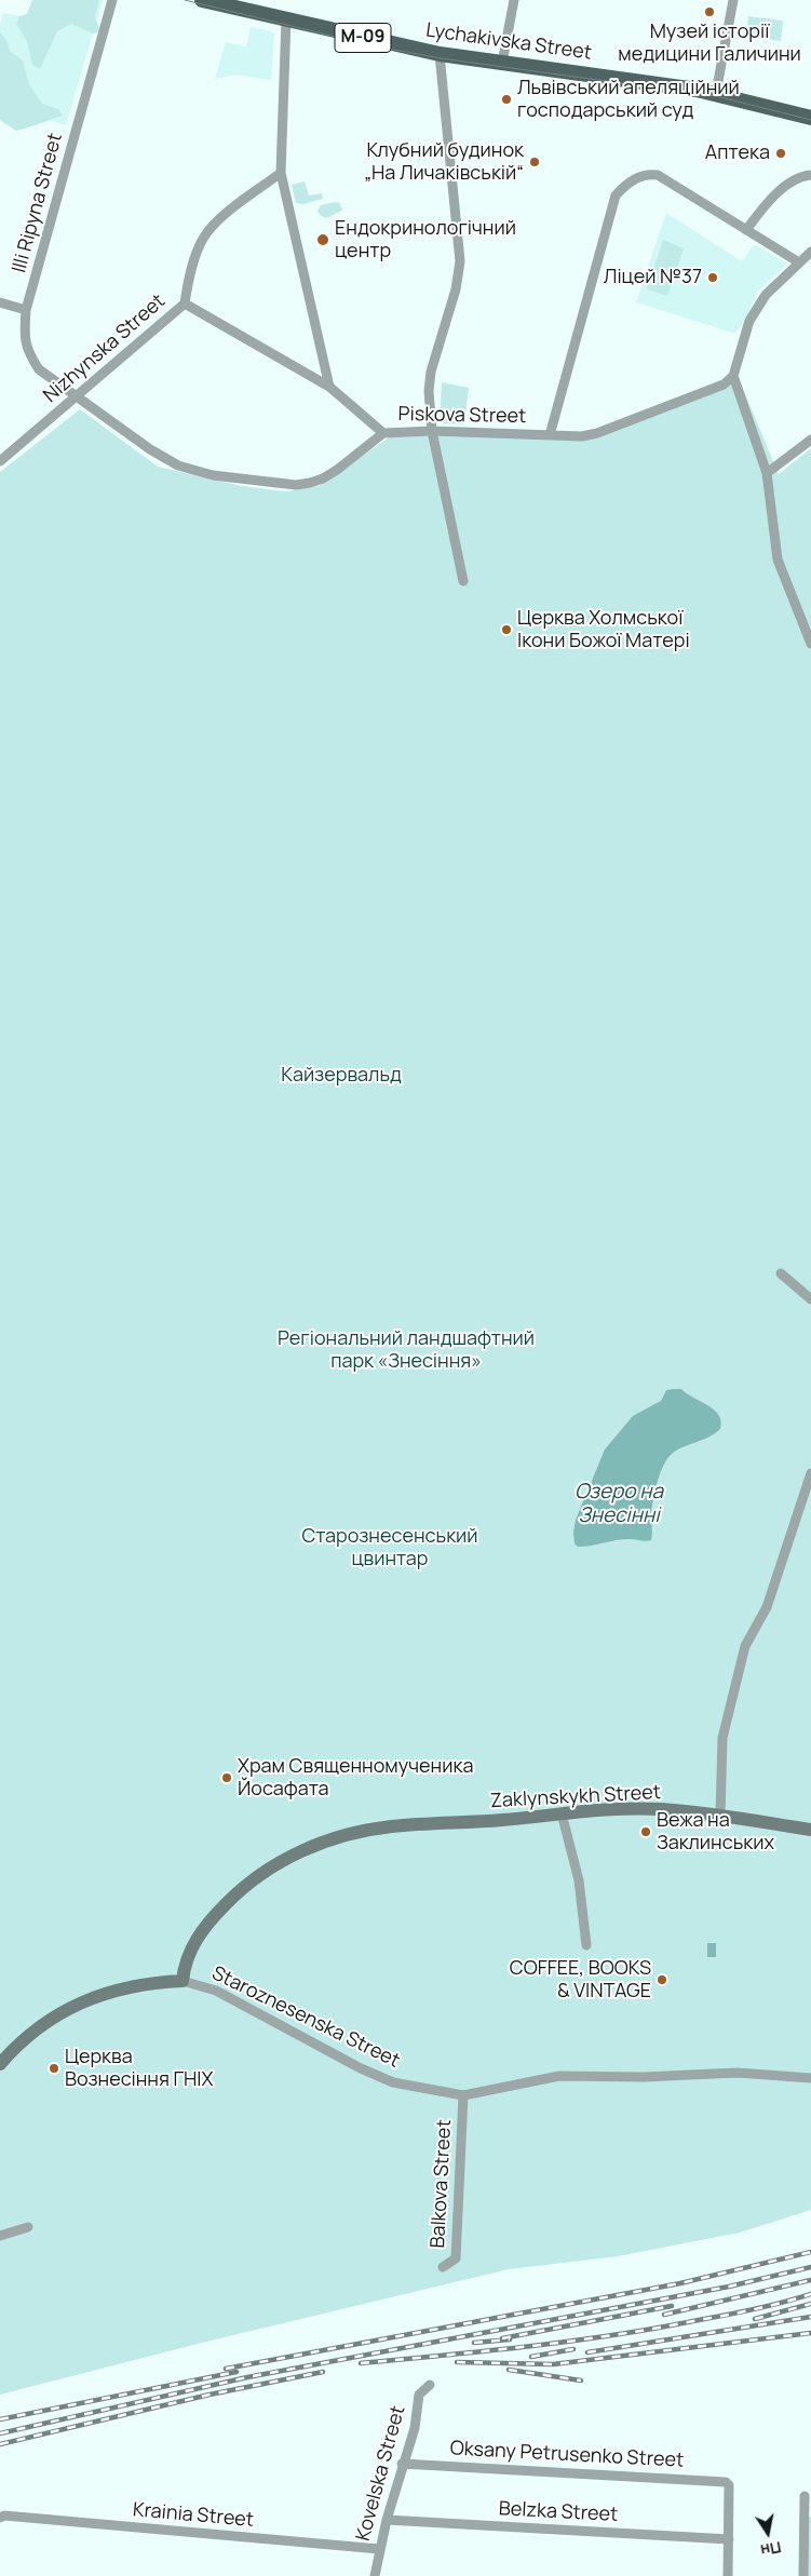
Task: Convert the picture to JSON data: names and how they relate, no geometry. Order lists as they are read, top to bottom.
{
  "streets": {
    "main road": ["М-09", "Lychakivska Street"],
    "street": [
      "Illi Ripyna Street",
      "Nizhynska Street",
      "Piskova Street",
      "Zaklynskykh Street",
      "Staroznesenska Street",
      "Balkova Street",
      "Oksany Petrusenko Street",
      "Kovelska Street",
      "Belzka Street",
      "Krainia Street"
    ]
  },
  "crossings": [
    ["Illi Ripyna Street", "Nizhynska Street"],
    ["Illi Ripyna Street", "Piskova Street"],
    ["Nizhynska Street", "Piskova Street"],
    ["Zaklynskykh Street", "Staroznesenska Street"],
    ["Staroznesenska Street", "Balkova Street"],
    ["Oksany Petrusenko Street", "Kovelska Street"],
    ["Oksany Petrusenko Street", "Belzka Street"],
    ["Kovelska Street", "Belzka Street"],
    ["Kovelska Street", "Krainia Street"]
  ],
  "water": ["Озеро на Знесінні"],
  "parks": ["Кайзервальд", "Регіональний ландшафтний парк «Знесіння»", "Старознесенський цвинтар"],
  "places": [
    "Музей історії медицини Галичини",
    "Львівський апеляційний господарський суд",
    "Аптека",
    "Клубний будинок „На Личаківській“",
    "Ендокринологічний центр",
    "Ліцей №37",
    "Церква Холмської Ікони Божої Матері",
    "Храм Священномученика Йосафата",
    "Вежа на Заклинських",
    "COFFEE, BOOKS & VINTAGE",
    "Церква Вознесіння ГНІХ"
  ],
  "north": "bottom"
}
